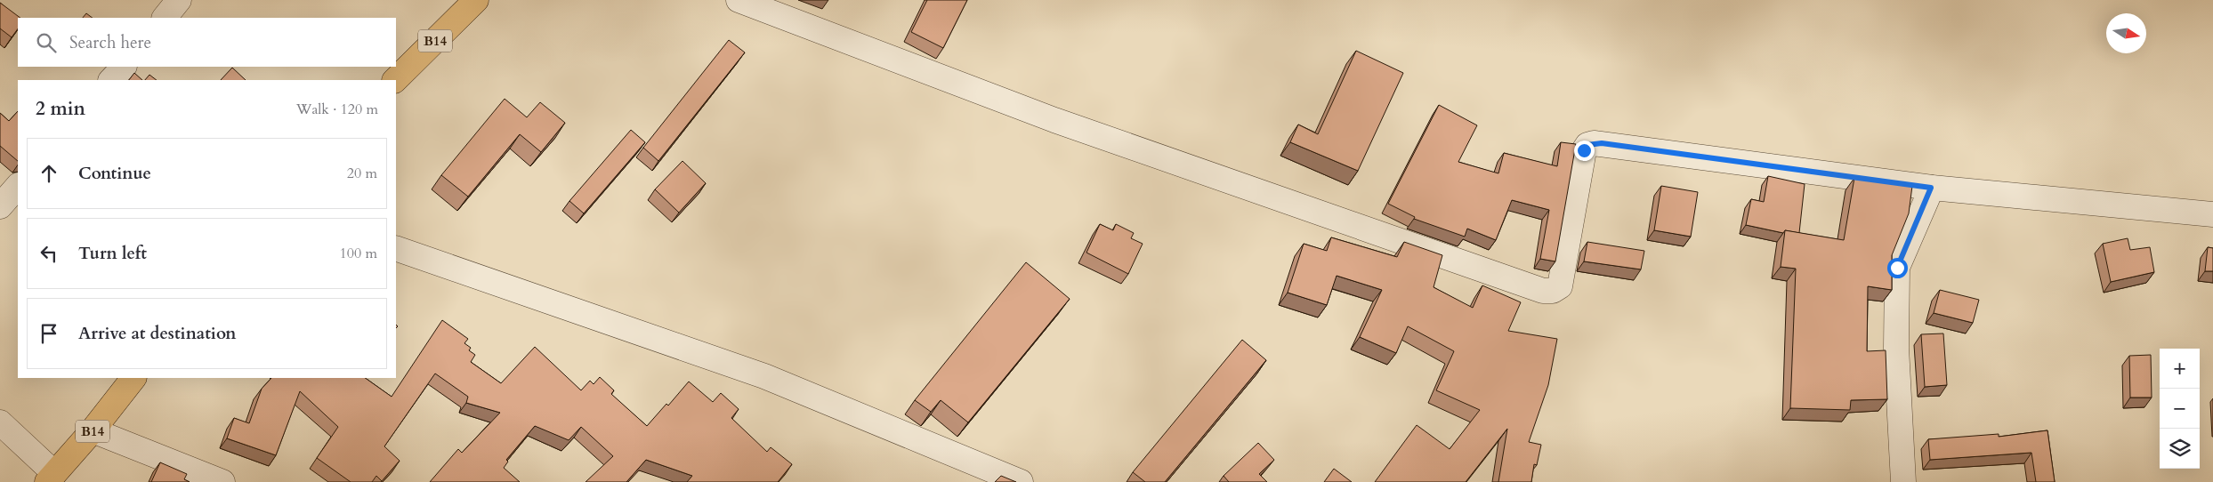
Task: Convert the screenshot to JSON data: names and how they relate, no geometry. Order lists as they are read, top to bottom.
{
  "streets": {
    "highway": ["B14"]
  },
  "north": "right",
  "page": {
    "search": "Search here",
    "heading": ["2 min", "Walk · 120 m"],
    "list": [
      ["Continue", "20 m"],
      ["Turn left", "100 m"],
      "Arrive at destination"
    ],
    "map_buttons": ["+", "−"]
  }
}
